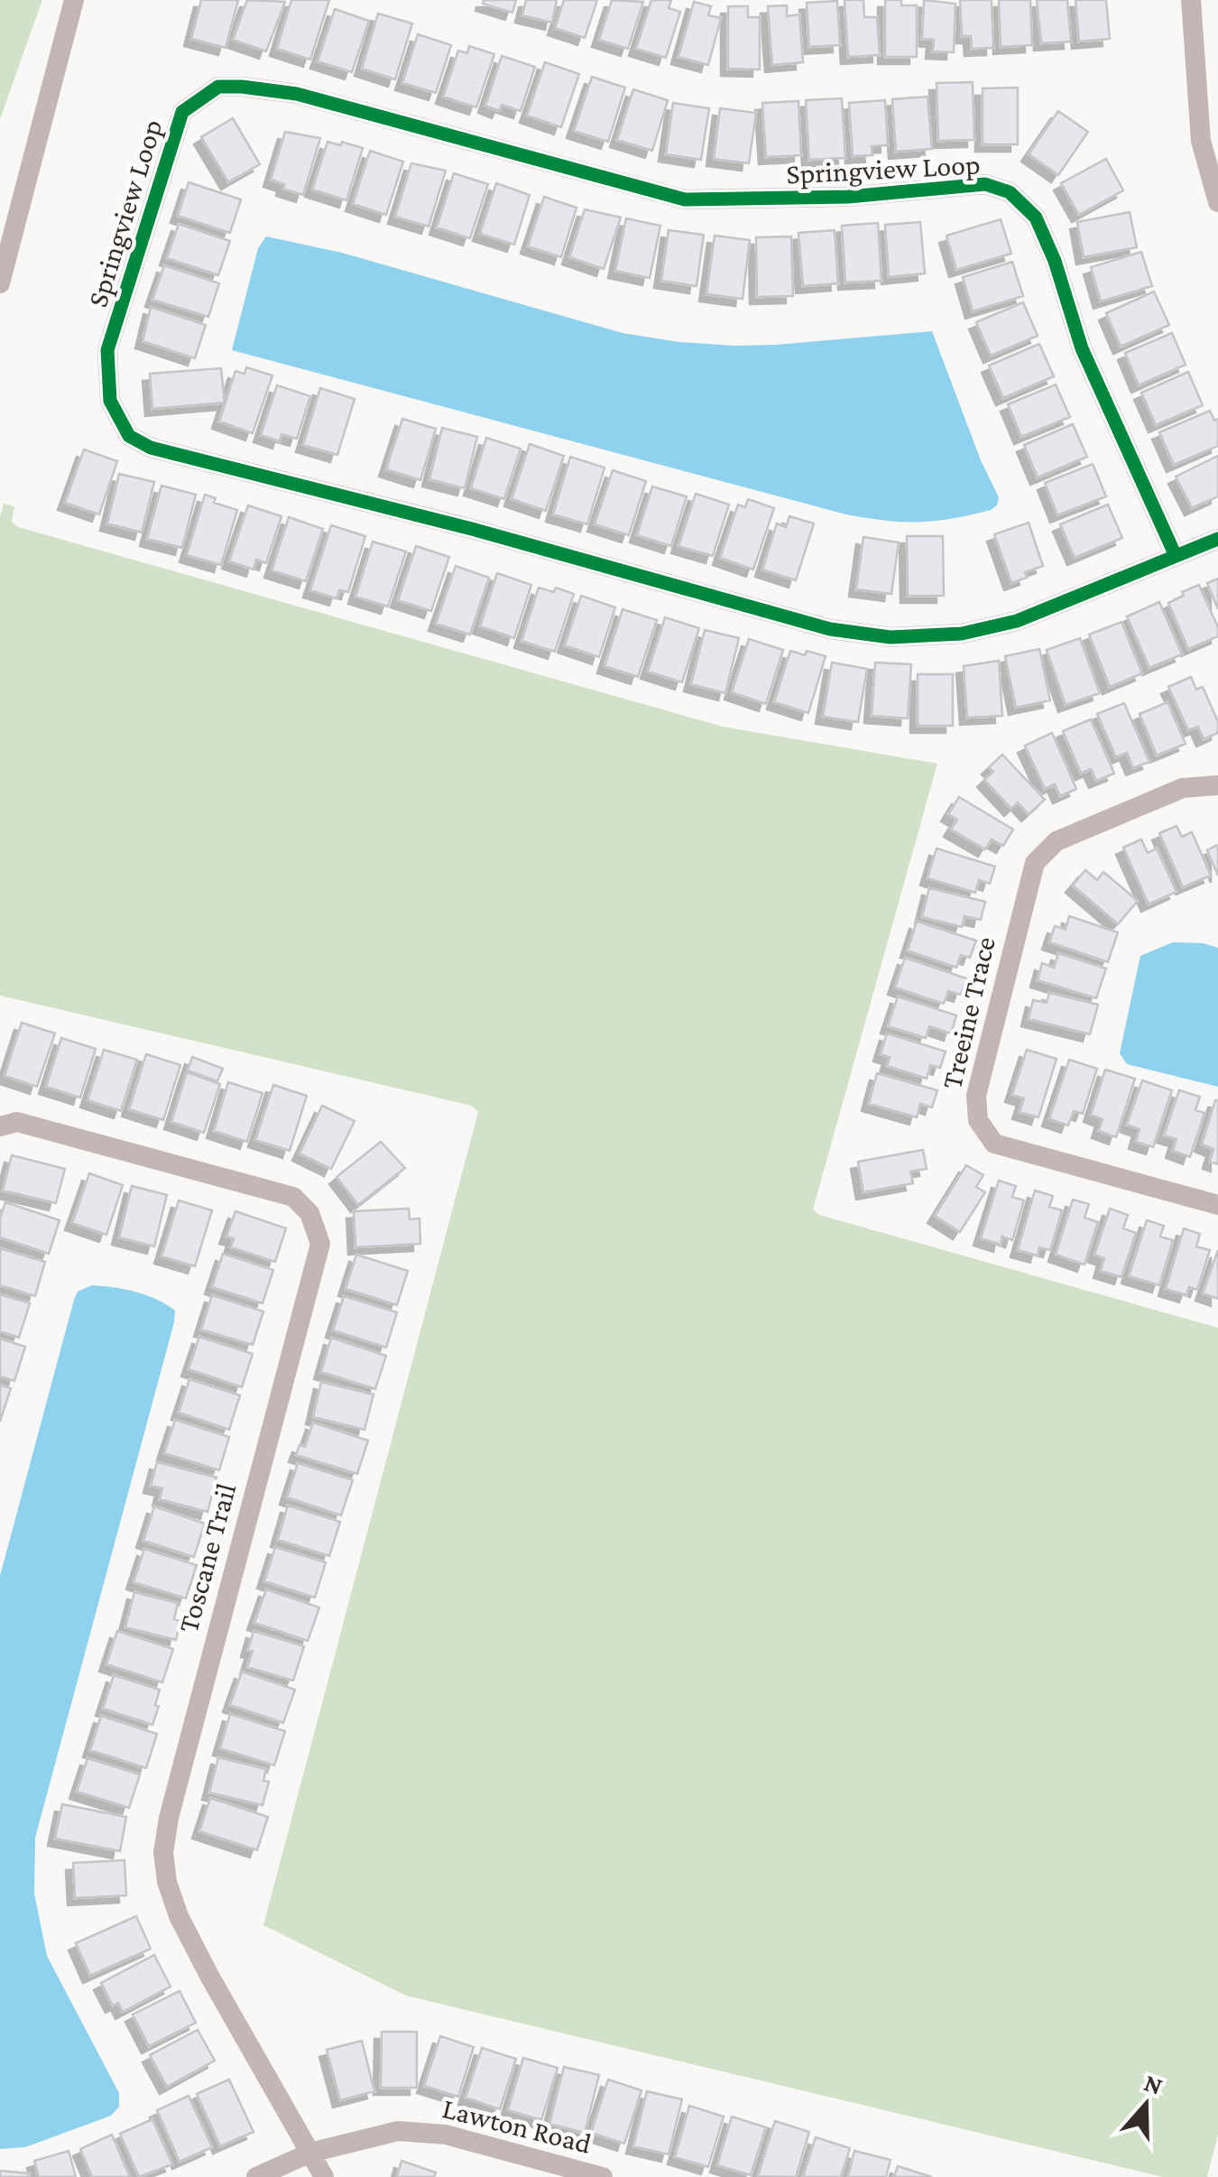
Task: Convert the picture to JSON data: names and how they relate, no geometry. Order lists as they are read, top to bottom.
{
  "streets": {
    "street": [
      "Springview Loop",
      "Treeine Trace",
      "Toscane Trail",
      "Lawton Road"
    ]
  },
  "crossings": [
    ["Toscane Trail", "Lawton Road"]
  ],
  "north": "top"
}
